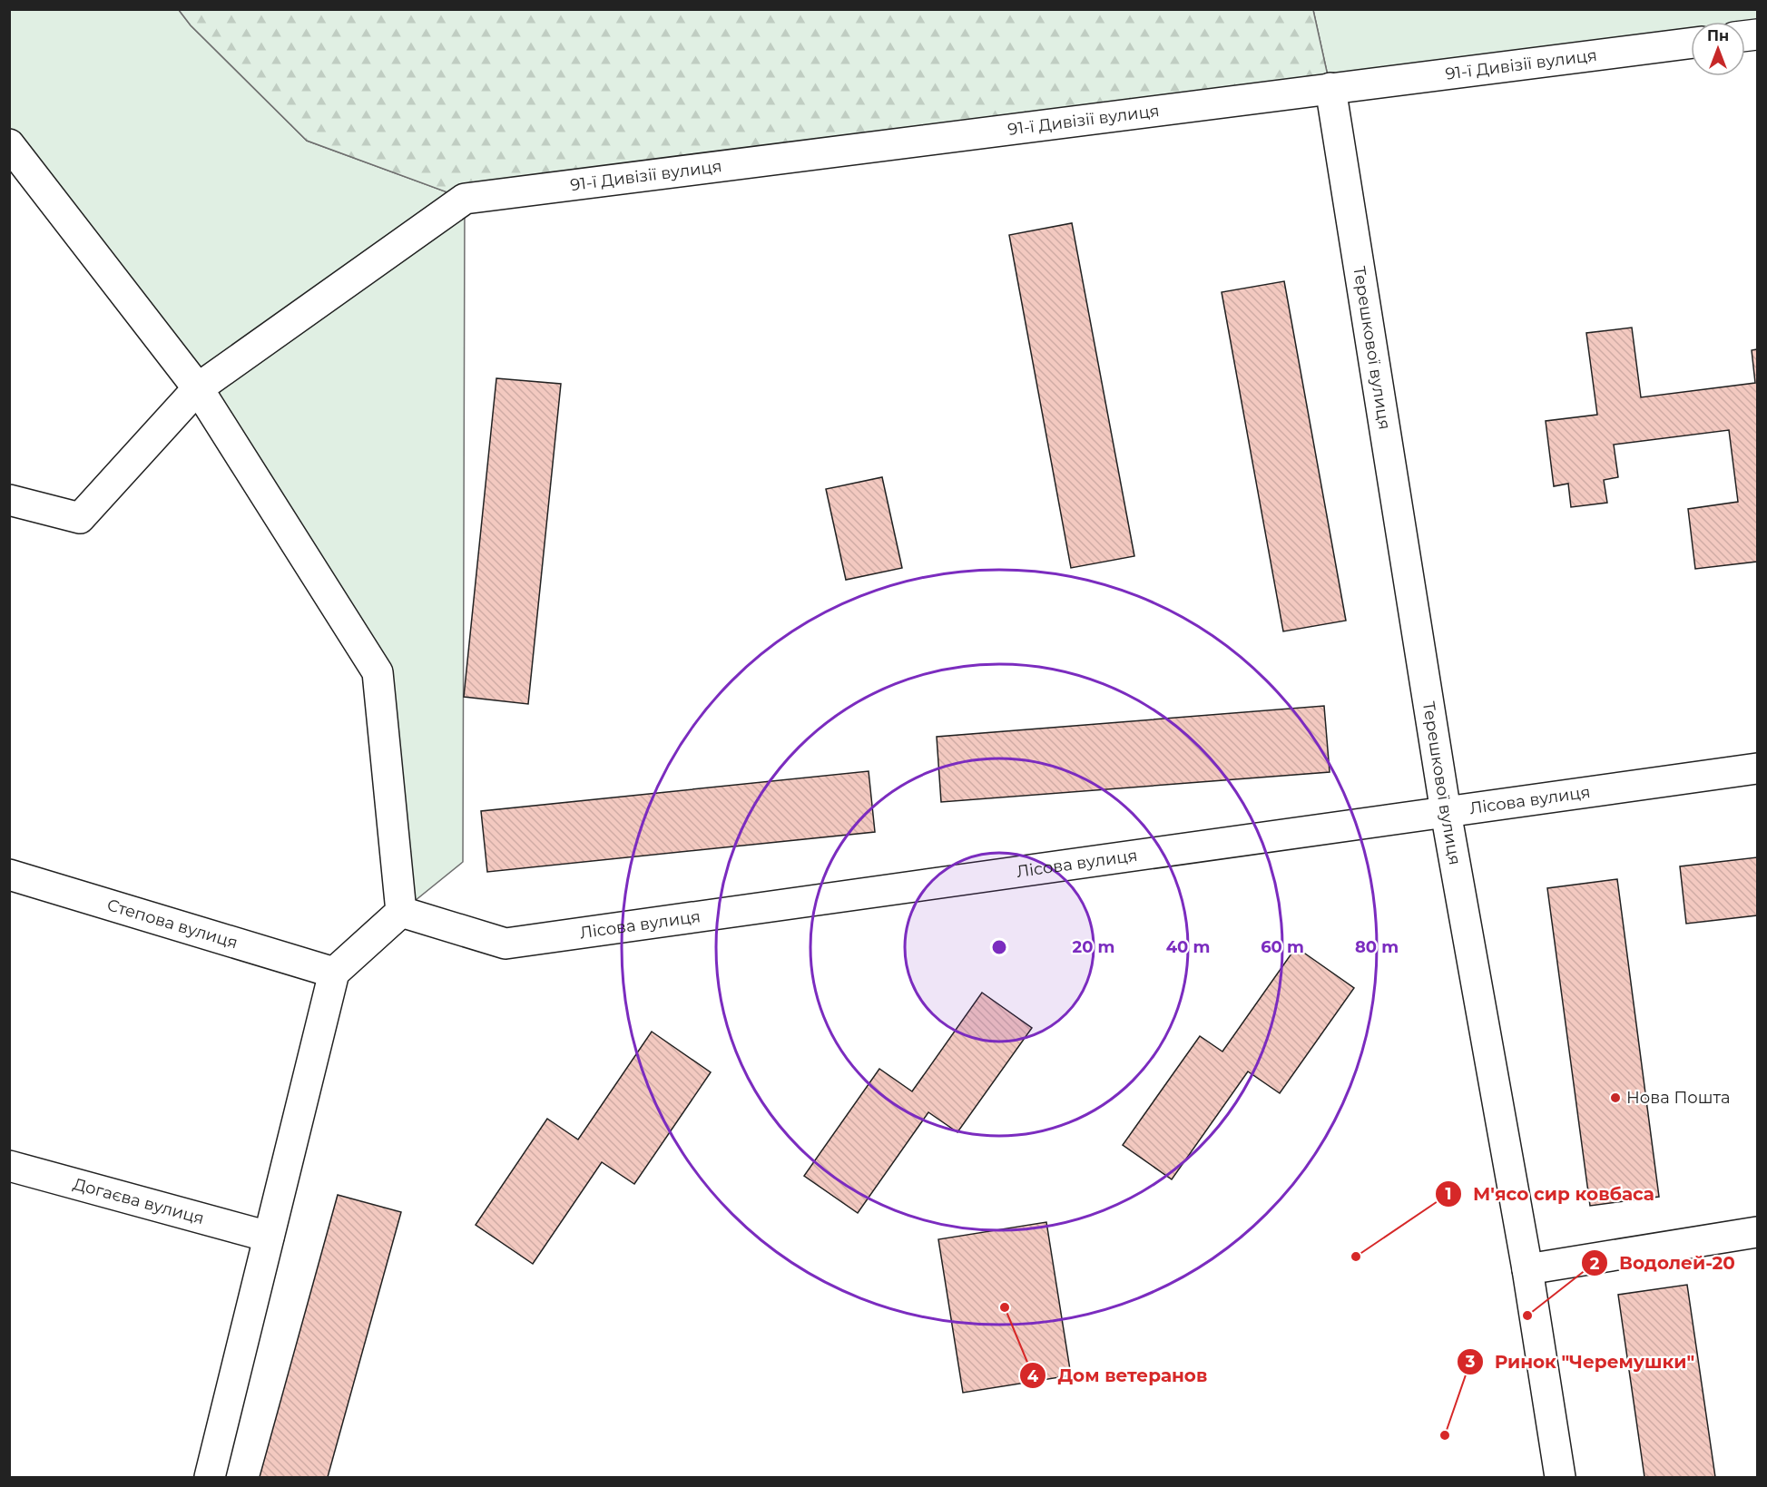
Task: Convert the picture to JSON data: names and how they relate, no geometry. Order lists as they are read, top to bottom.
{
  "streets": {
    "street": [
      "91-ї Дивізії вулиця",
      "Терешкової вулиця",
      "Лісова вулиця",
      "Степова вулиця",
      "Догаєва вулиця"
    ]
  },
  "crossings": [
    ["91-ї Дивізії вулиця", "Терешкової вулиця"],
    ["Терешкової вулиця", "Лісова вулиця"]
  ],
  "places": [
    "Нова Пошта",
    "М'ясо сир ковбаса",
    "Дом ветеранов",
    "Водолей-20",
    "Ринок \"Черемушки\""
  ],
  "north": "top",
  "rings": [
    "20 m",
    "40 m",
    "60 m",
    "80 m"
  ]
}
